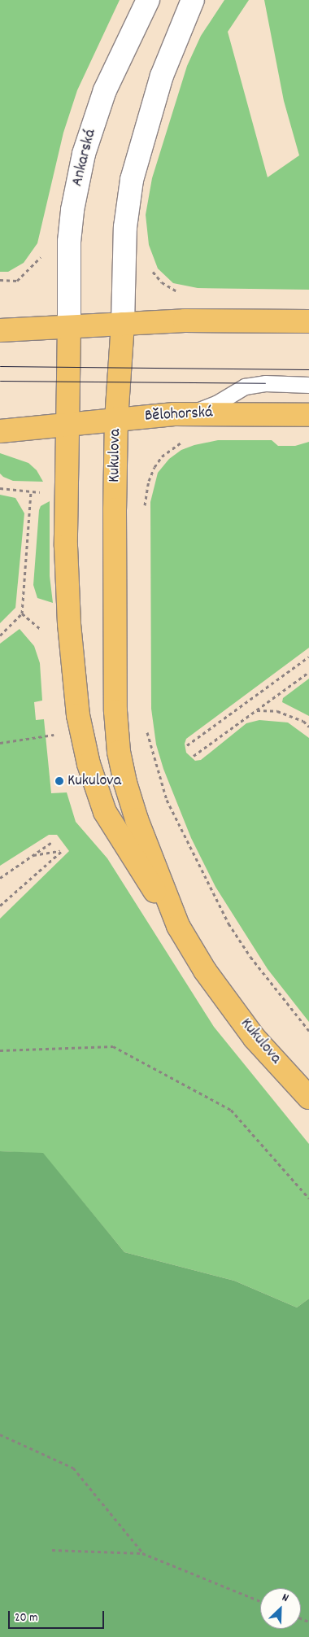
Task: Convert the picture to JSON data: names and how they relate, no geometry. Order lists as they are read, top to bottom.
{
  "streets": {
    "main road": ["Bělohorská", "Kukulova"],
    "street": ["Ankarská"]
  },
  "crossings": [
    ["Bělohorská", "Kukulova"]
  ],
  "places": ["Kukulova"],
  "scale_bar": "20 m",
  "north": "top right"
}
